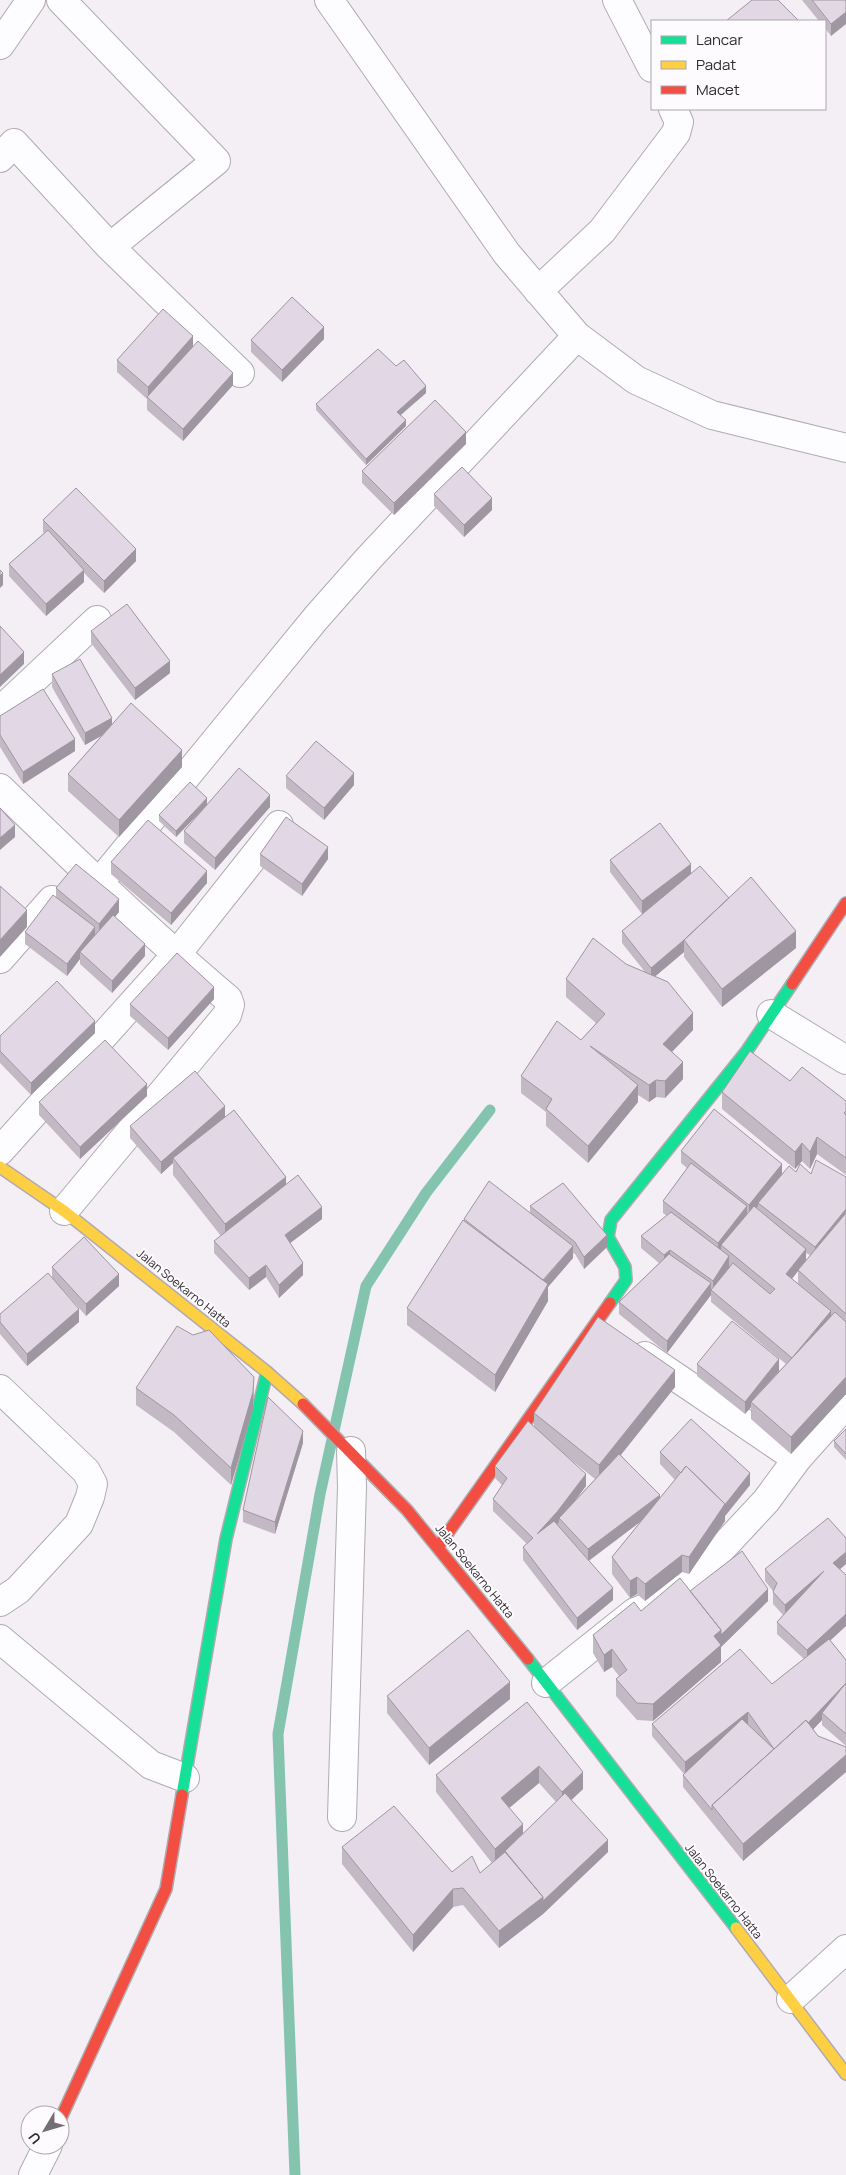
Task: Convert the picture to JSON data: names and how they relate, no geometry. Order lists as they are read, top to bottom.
{
  "streets": {
    "street": ["Jalan Soekarno Hatta"]
  },
  "legend": ["Lancar", "Padat", "Macet"],
  "north": "bottom left"
}
